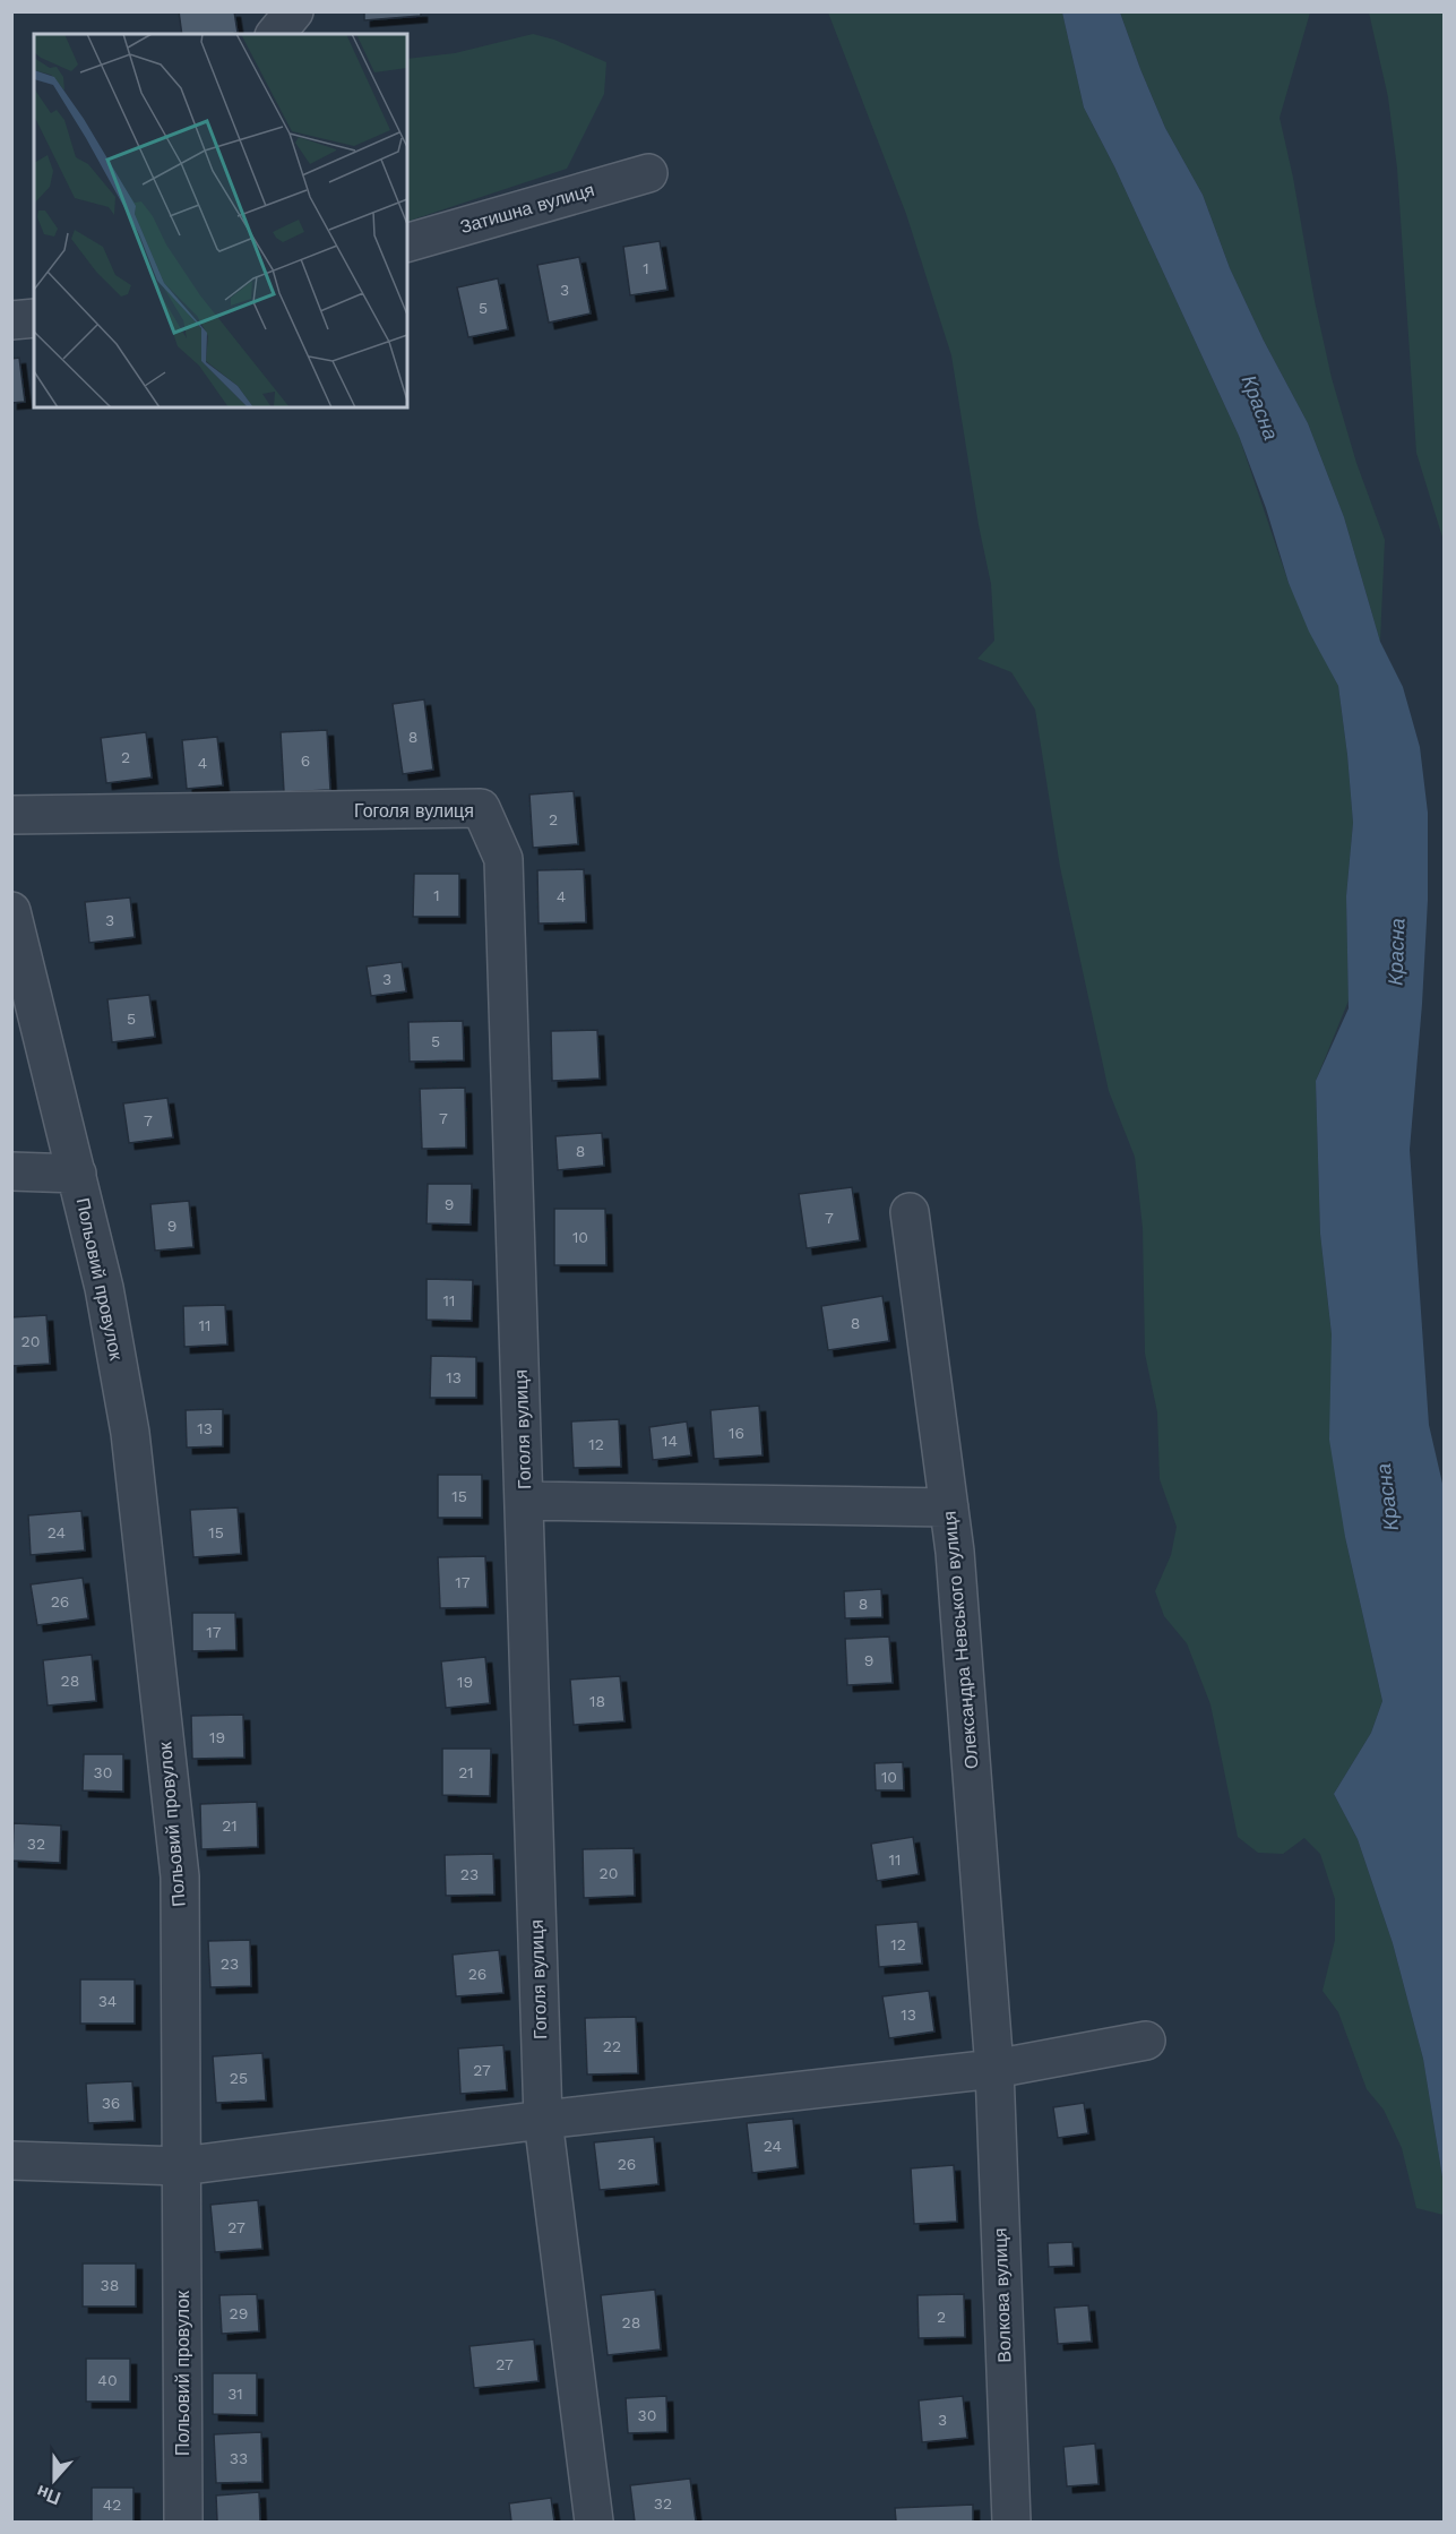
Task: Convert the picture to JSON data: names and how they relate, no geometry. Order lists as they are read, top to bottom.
{
  "streets": {
    "street": [
      "Затишна вулиця",
      "Гоголя вулиця",
      "Польовий провулок",
      "Олександра Невського вулиця",
      "Волкова вулиця"
    ]
  },
  "crossings": [
    ["Олександра Невського вулиця", "Волкова вулиця"]
  ],
  "water": ["Красна"],
  "house_numbers": [
    "1",
    "3",
    "5",
    "8",
    "2",
    "6",
    "4",
    "2",
    "1",
    "4",
    "3",
    "3",
    "5",
    "5",
    "7",
    "7",
    "8",
    "9",
    "7",
    "9",
    "10",
    "11",
    "8",
    "11",
    "20",
    "13",
    "13",
    "16",
    "14",
    "12",
    "15",
    "24",
    "15",
    "17",
    "26",
    "8",
    "17",
    "9",
    "28",
    "19",
    "18",
    "19",
    "30",
    "21",
    "10",
    "21",
    "32",
    "11",
    "20",
    "23",
    "12",
    "23",
    "26",
    "34",
    "13",
    "22",
    "27",
    "25",
    "36",
    "24",
    "26",
    "27",
    "38",
    "29",
    "2",
    "28",
    "27",
    "40",
    "31",
    "30",
    "3",
    "33",
    "32",
    "42"
  ],
  "north": "bottom"
}
